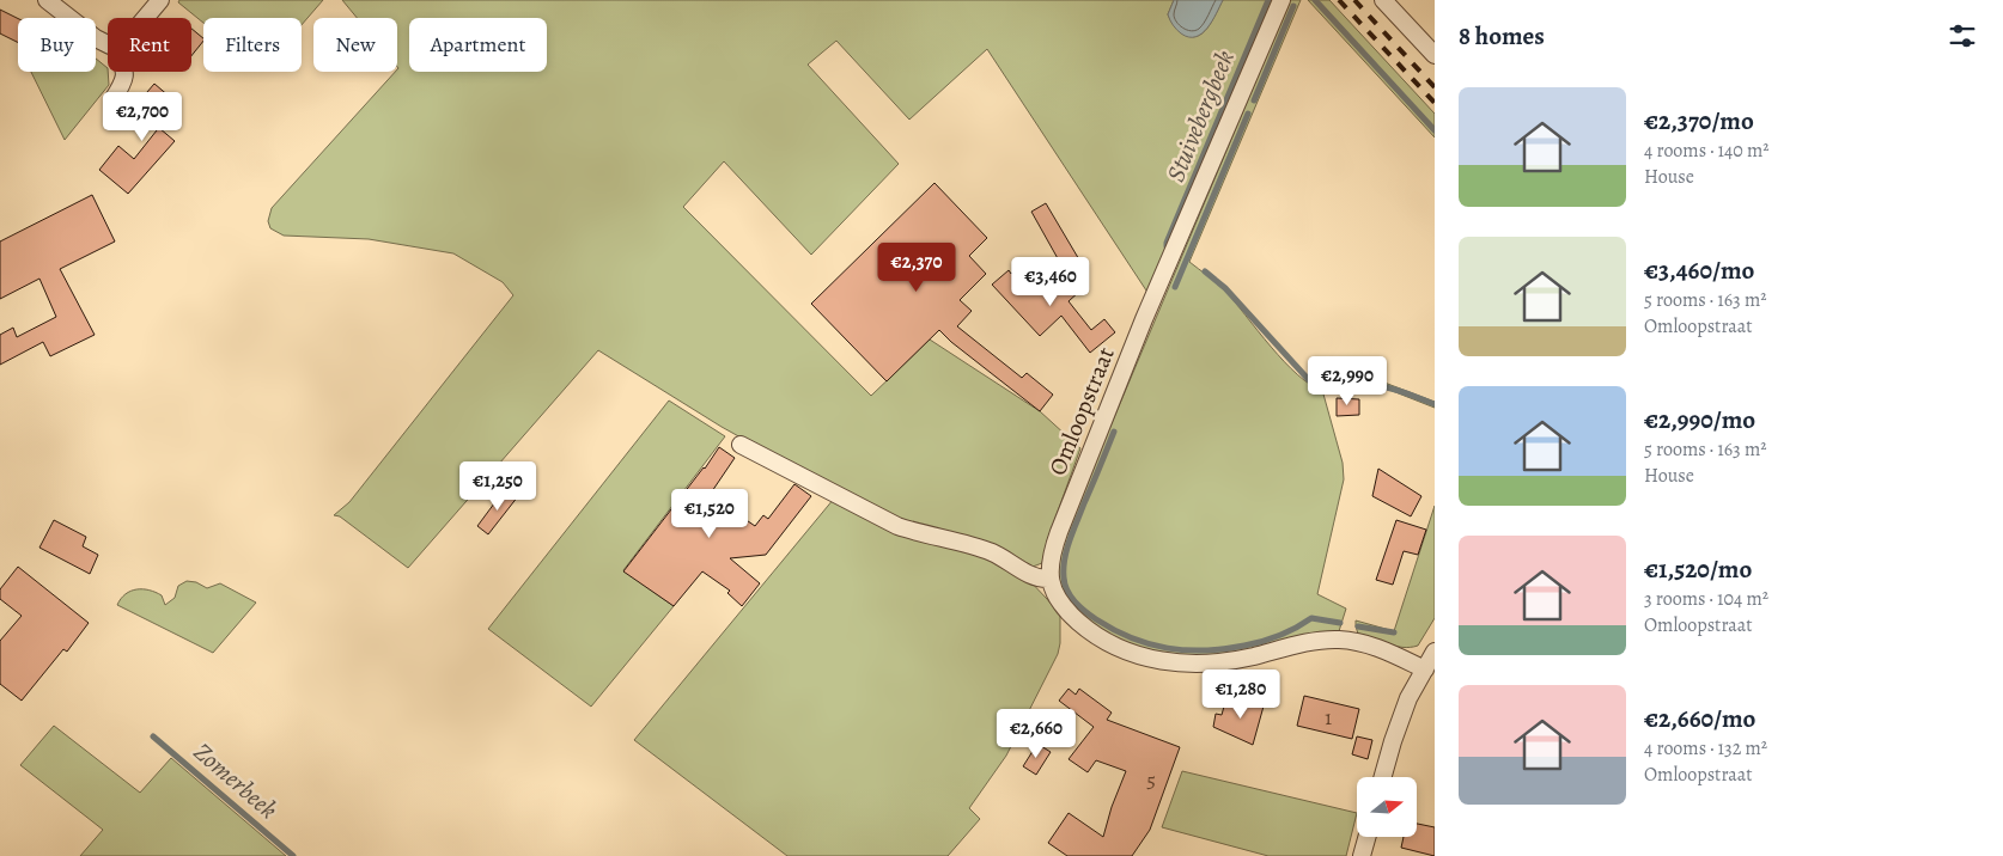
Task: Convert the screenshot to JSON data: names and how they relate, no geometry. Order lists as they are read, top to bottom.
{
  "streets": {
    "street": ["Omloopstraat"]
  },
  "water": ["Stuivebergbeek", "Zomerbeek"],
  "house_numbers": ["1", "5"],
  "north": "right",
  "page": {
    "heading": "8 homes",
    "chip": [
      "Buy",
      "Rent",
      "Filters",
      "New",
      "Apartment"
    ],
    "list": [
      {
        "name": "€2,370/mo",
        "note": "4 rooms · 140 m² · House"
      },
      {
        "name": "€3,460/mo",
        "note": "5 rooms · 163 m² · Omloopstraat"
      },
      {
        "name": "€2,990/mo",
        "note": "5 rooms · 163 m² · House"
      },
      {
        "name": "€1,520/mo",
        "note": "3 rooms · 104 m² · Omloopstraat"
      },
      {
        "name": "€2,660/mo",
        "note": "4 rooms · 132 m² · Omloopstraat"
      }
    ],
    "price": [
      "€2,700",
      "€2,370",
      "€3,460",
      "€2,990",
      "€1,250",
      "€1,520",
      "€1,280",
      "€2,660"
    ]
  }
}
